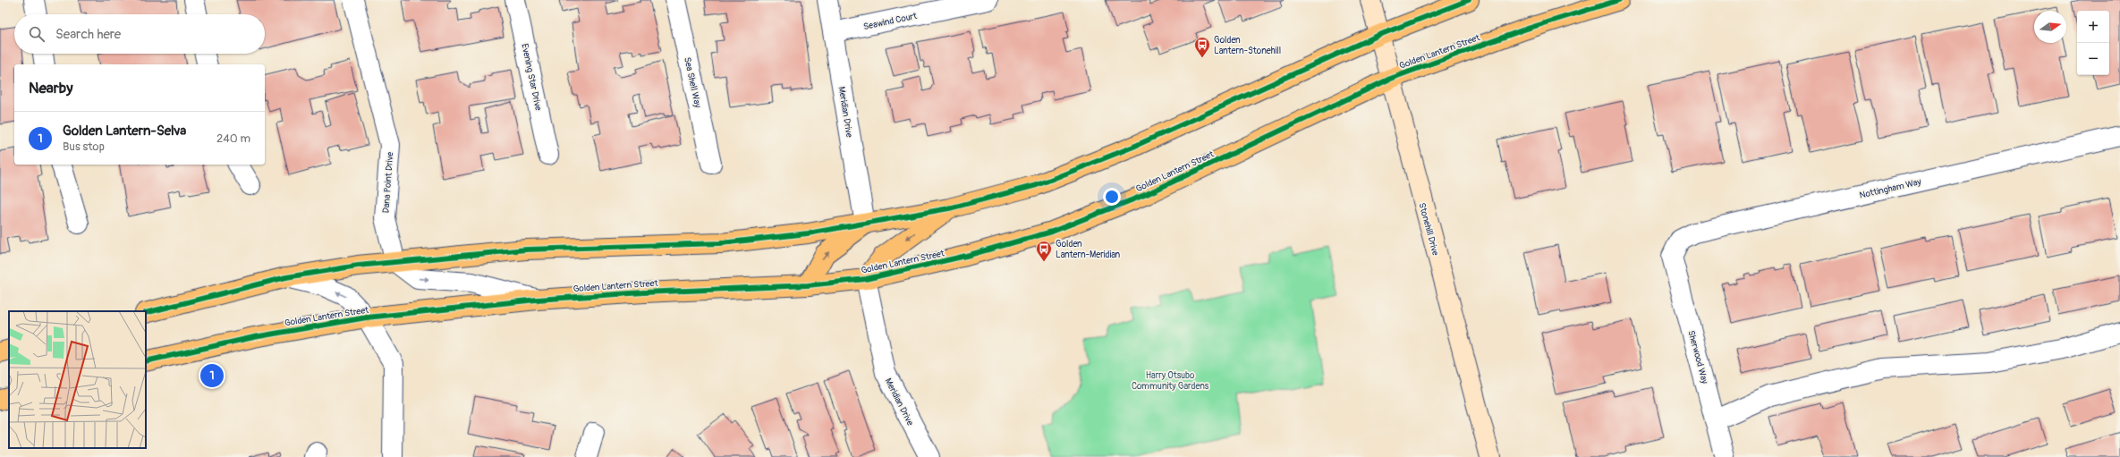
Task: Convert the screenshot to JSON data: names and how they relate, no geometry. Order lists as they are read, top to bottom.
{
  "streets": {
    "main road": ["Golden Lantern Street", "Stonehill Drive"],
    "street": [
      "Seawind Court",
      "Evening Star Drive",
      "Sea Shell Way",
      "Meridian Drive",
      "Dana Point Drive",
      "Nottingham Way",
      "Sherwood Way"
    ]
  },
  "crossings": [
    ["Seawind Court", "Meridian Drive"],
    ["Golden Lantern Street", "Meridian Drive"],
    ["Golden Lantern Street", "Stonehill Drive"],
    ["Nottingham Way", "Sherwood Way"]
  ],
  "parks": ["Harry Otsubo Community Gardens"],
  "places": {
    "bus stop": ["Golden Lantern-Stonehill", "Golden Lantern-Meridian"]
  },
  "north": "right",
  "page": {
    "map_buttons": ["+", "−"],
    "search": "Search here",
    "heading": "Nearby",
    "list": [
      {
        "mark": "1",
        "name": "Golden Lantern-Selva",
        "note": "Bus stop",
        "value": "240 m"
      }
    ],
    "pins": "1"
  }
}
